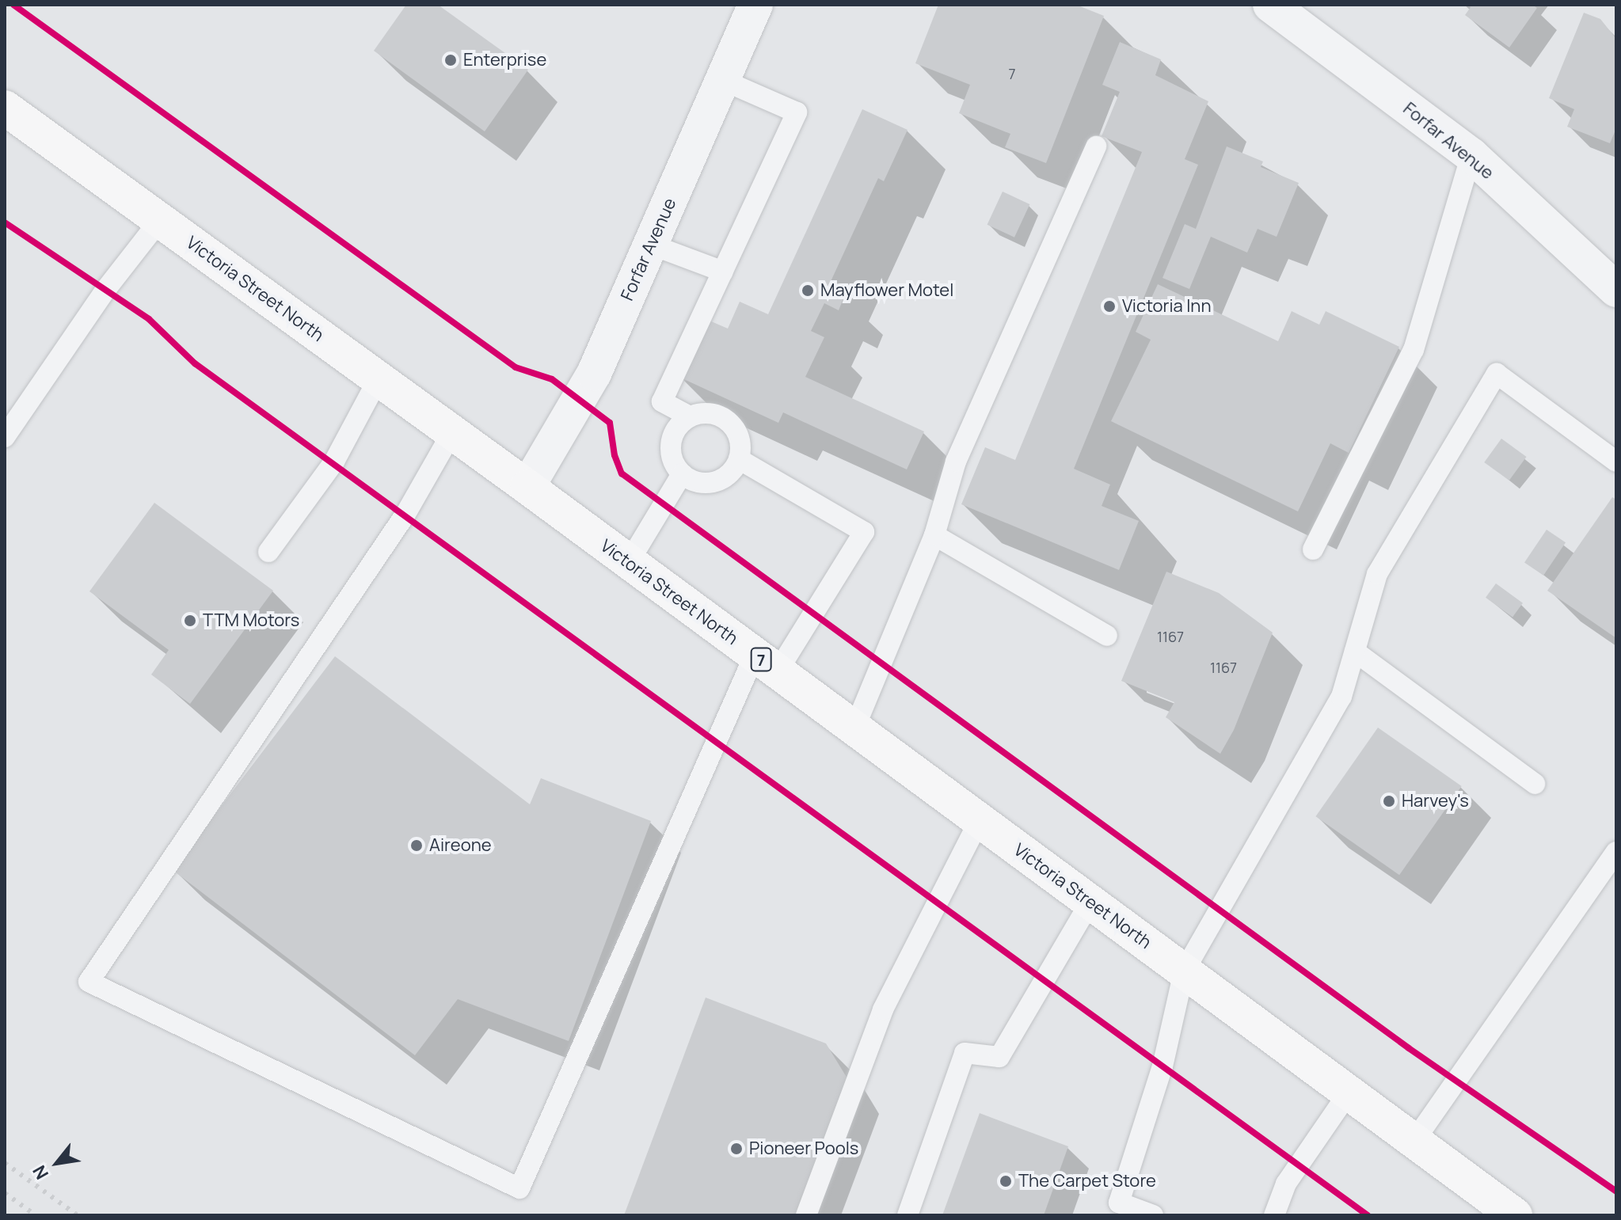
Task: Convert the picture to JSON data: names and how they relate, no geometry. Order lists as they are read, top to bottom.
{
  "streets": {
    "main road": ["Victoria Street North", "7"],
    "street": ["Forfar Avenue"]
  },
  "crossings": [
    ["Forfar Avenue", "Victoria Street North"]
  ],
  "places": [
    "Enterprise",
    "Mayflower Motel",
    "Victoria Inn",
    "TTM Motors",
    "Harvey's",
    "Aireone",
    "Pioneer Pools",
    "The Carpet Store"
  ],
  "house_numbers": ["7", "1167", "1167"],
  "north": "bottom left"
}
